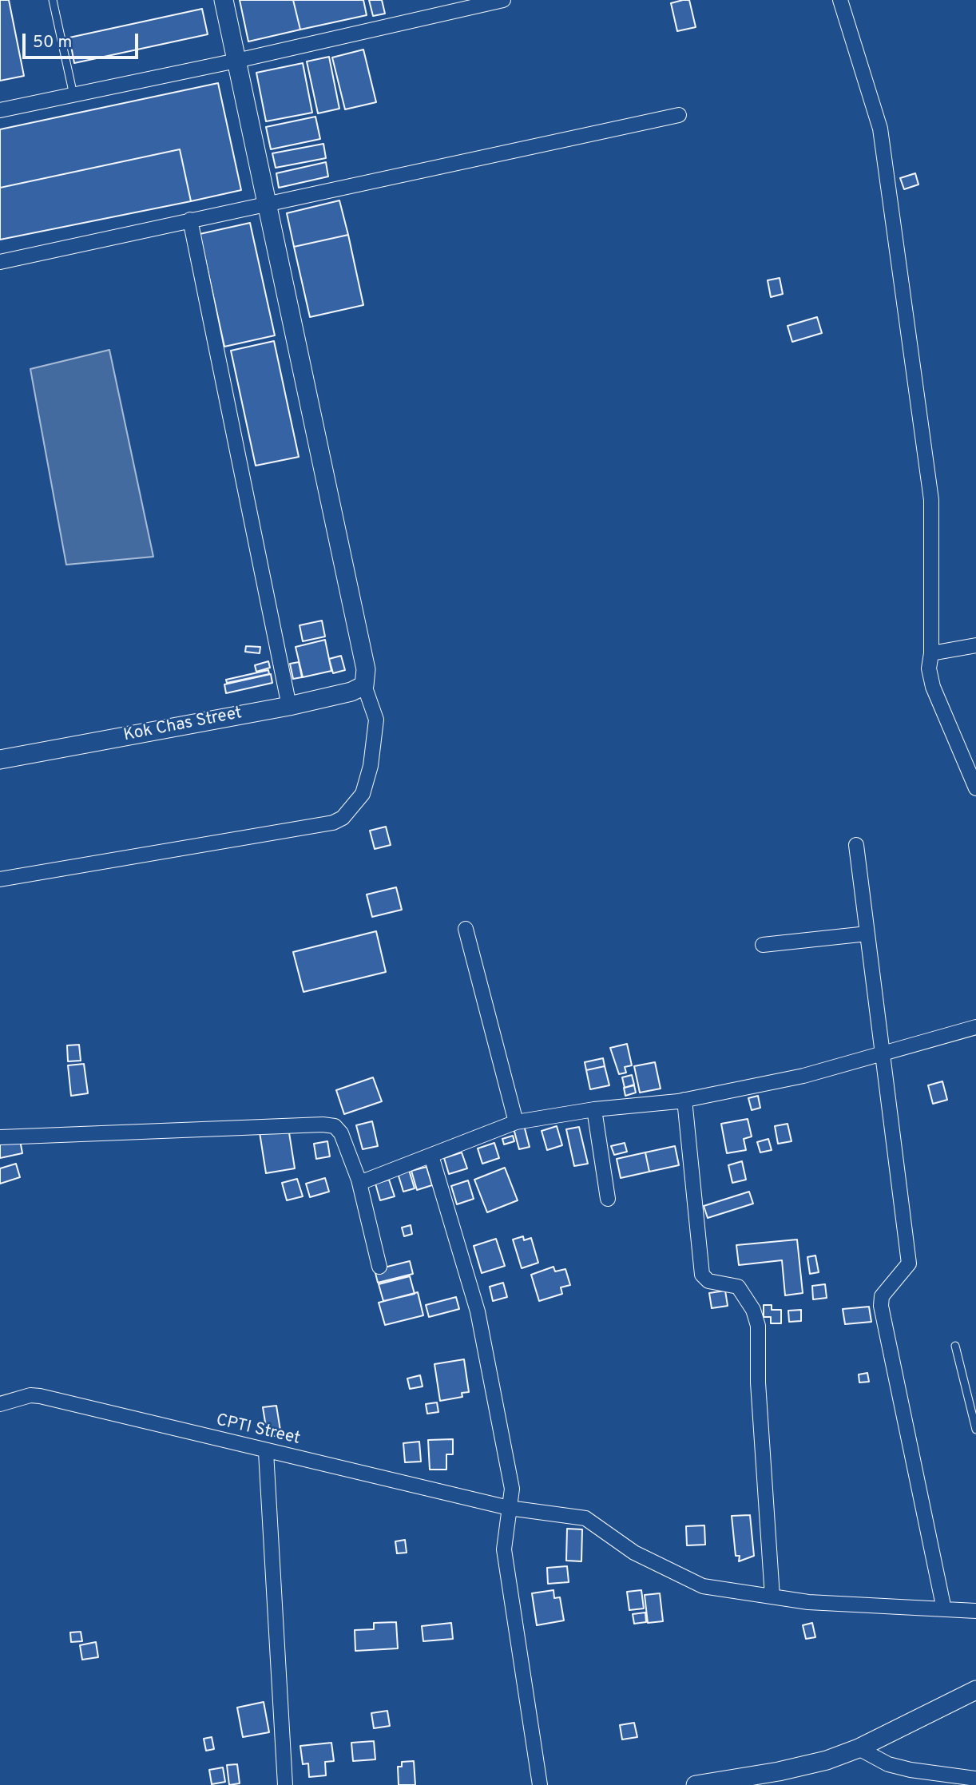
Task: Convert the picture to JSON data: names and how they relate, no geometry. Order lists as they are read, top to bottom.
{
  "streets": {
    "street": ["Kok Chas Street", "CPTI Street"]
  },
  "scale_bar": "50 m"
}
